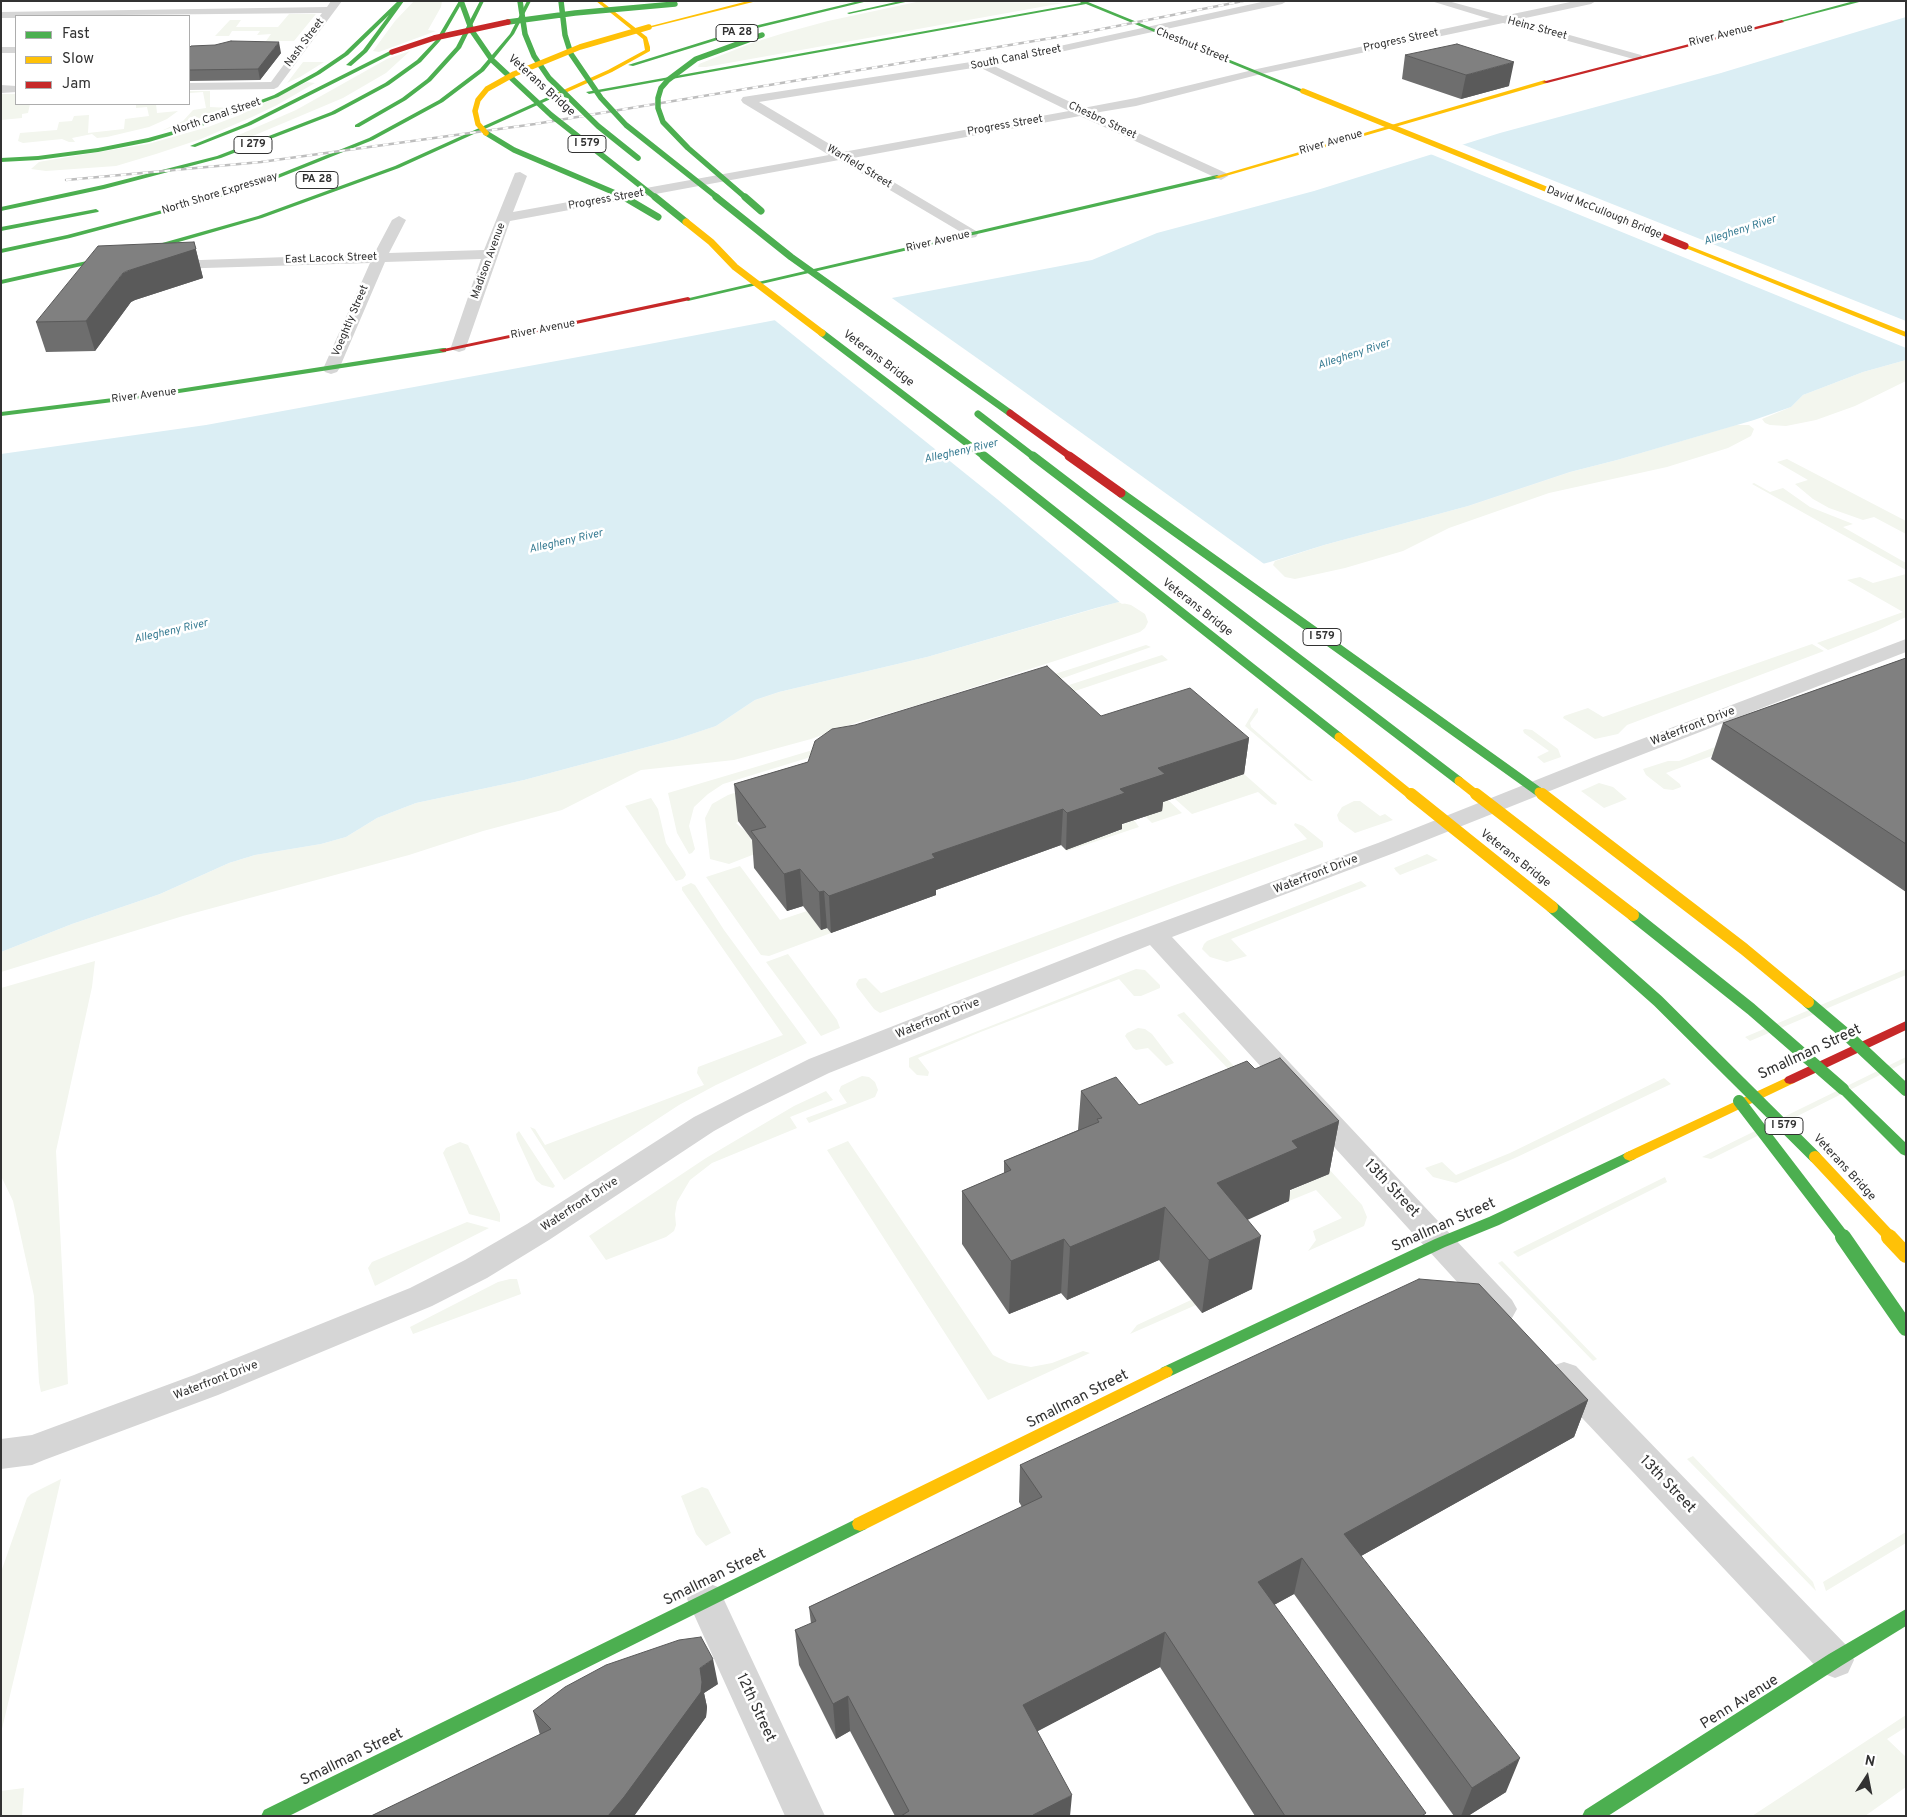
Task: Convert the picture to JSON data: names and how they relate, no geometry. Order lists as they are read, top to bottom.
{
  "streets": {
    "main road": [
      "PA 28",
      "River Avenue",
      "Chestnut Street",
      "Veterans Bridge",
      "North Canal Street",
      "I 579",
      "I 279",
      "North Shore Expressway",
      "David McCullough Bridge",
      "Smallman Street",
      "Penn Avenue"
    ],
    "street": [
      "Heinz Street",
      "Progress Street",
      "Nash Street",
      "South Canal Street",
      "Chesbro Street",
      "Warfield Street",
      "East Lacock Street",
      "Madison Avenue",
      "Voeghtly Street",
      "Waterfront Drive",
      "13th Street",
      "12th Street"
    ]
  },
  "crossings": [
    ["Heinz Street", "River Avenue"],
    ["Heinz Street", "Progress Street"],
    ["River Avenue", "Chesbro Street"],
    ["River Avenue", "Warfield Street"],
    ["River Avenue", "Madison Avenue"],
    ["River Avenue", "Voeghtly Street"],
    ["Progress Street", "Chestnut Street"],
    ["Progress Street", "Chesbro Street"],
    ["Progress Street", "Warfield Street"],
    ["Progress Street", "Madison Avenue"],
    ["Chestnut Street", "South Canal Street"],
    ["Chestnut Street", "David McCullough Bridge"],
    ["South Canal Street", "Chesbro Street"],
    ["South Canal Street", "Warfield Street"],
    ["Veterans Bridge", "I 279"],
    ["East Lacock Street", "Madison Avenue"],
    ["East Lacock Street", "Voeghtly Street"],
    ["Waterfront Drive", "13th Street"],
    ["Smallman Street", "13th Street"],
    ["Smallman Street", "12th Street"],
    ["13th Street", "Penn Avenue"]
  ],
  "water": ["Allegheny River"],
  "legend": ["Fast", "Slow", "Jam"],
  "north": "top"
}
